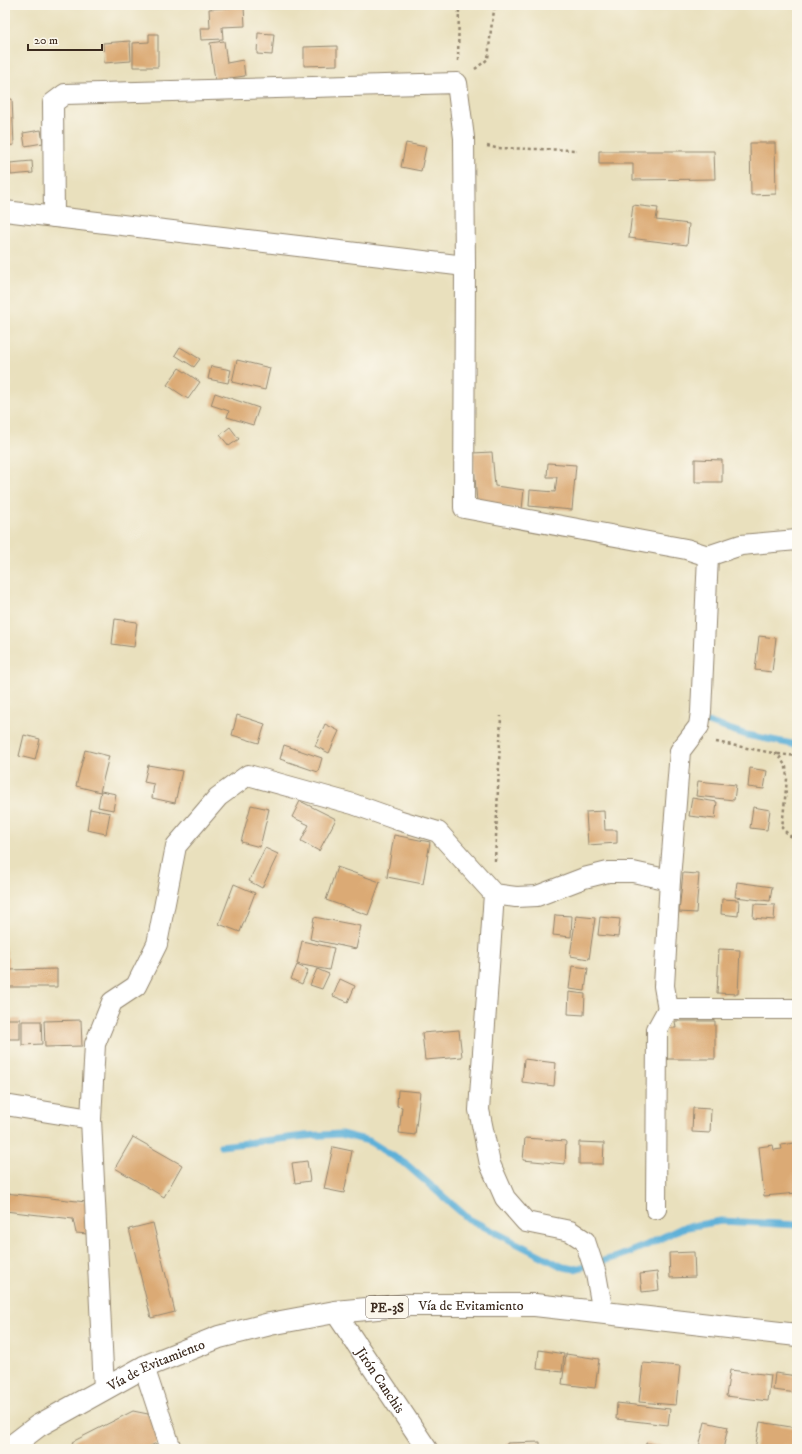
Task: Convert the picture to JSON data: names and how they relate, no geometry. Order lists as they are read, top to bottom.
{
  "streets": {
    "highway": ["Vía de Evitamiento", "PE-3S"],
    "street": ["Jirón Canchis"]
  },
  "crossings": [
    ["Vía de Evitamiento", "Jirón Canchis"]
  ],
  "scale_bar": "20 m"
}
